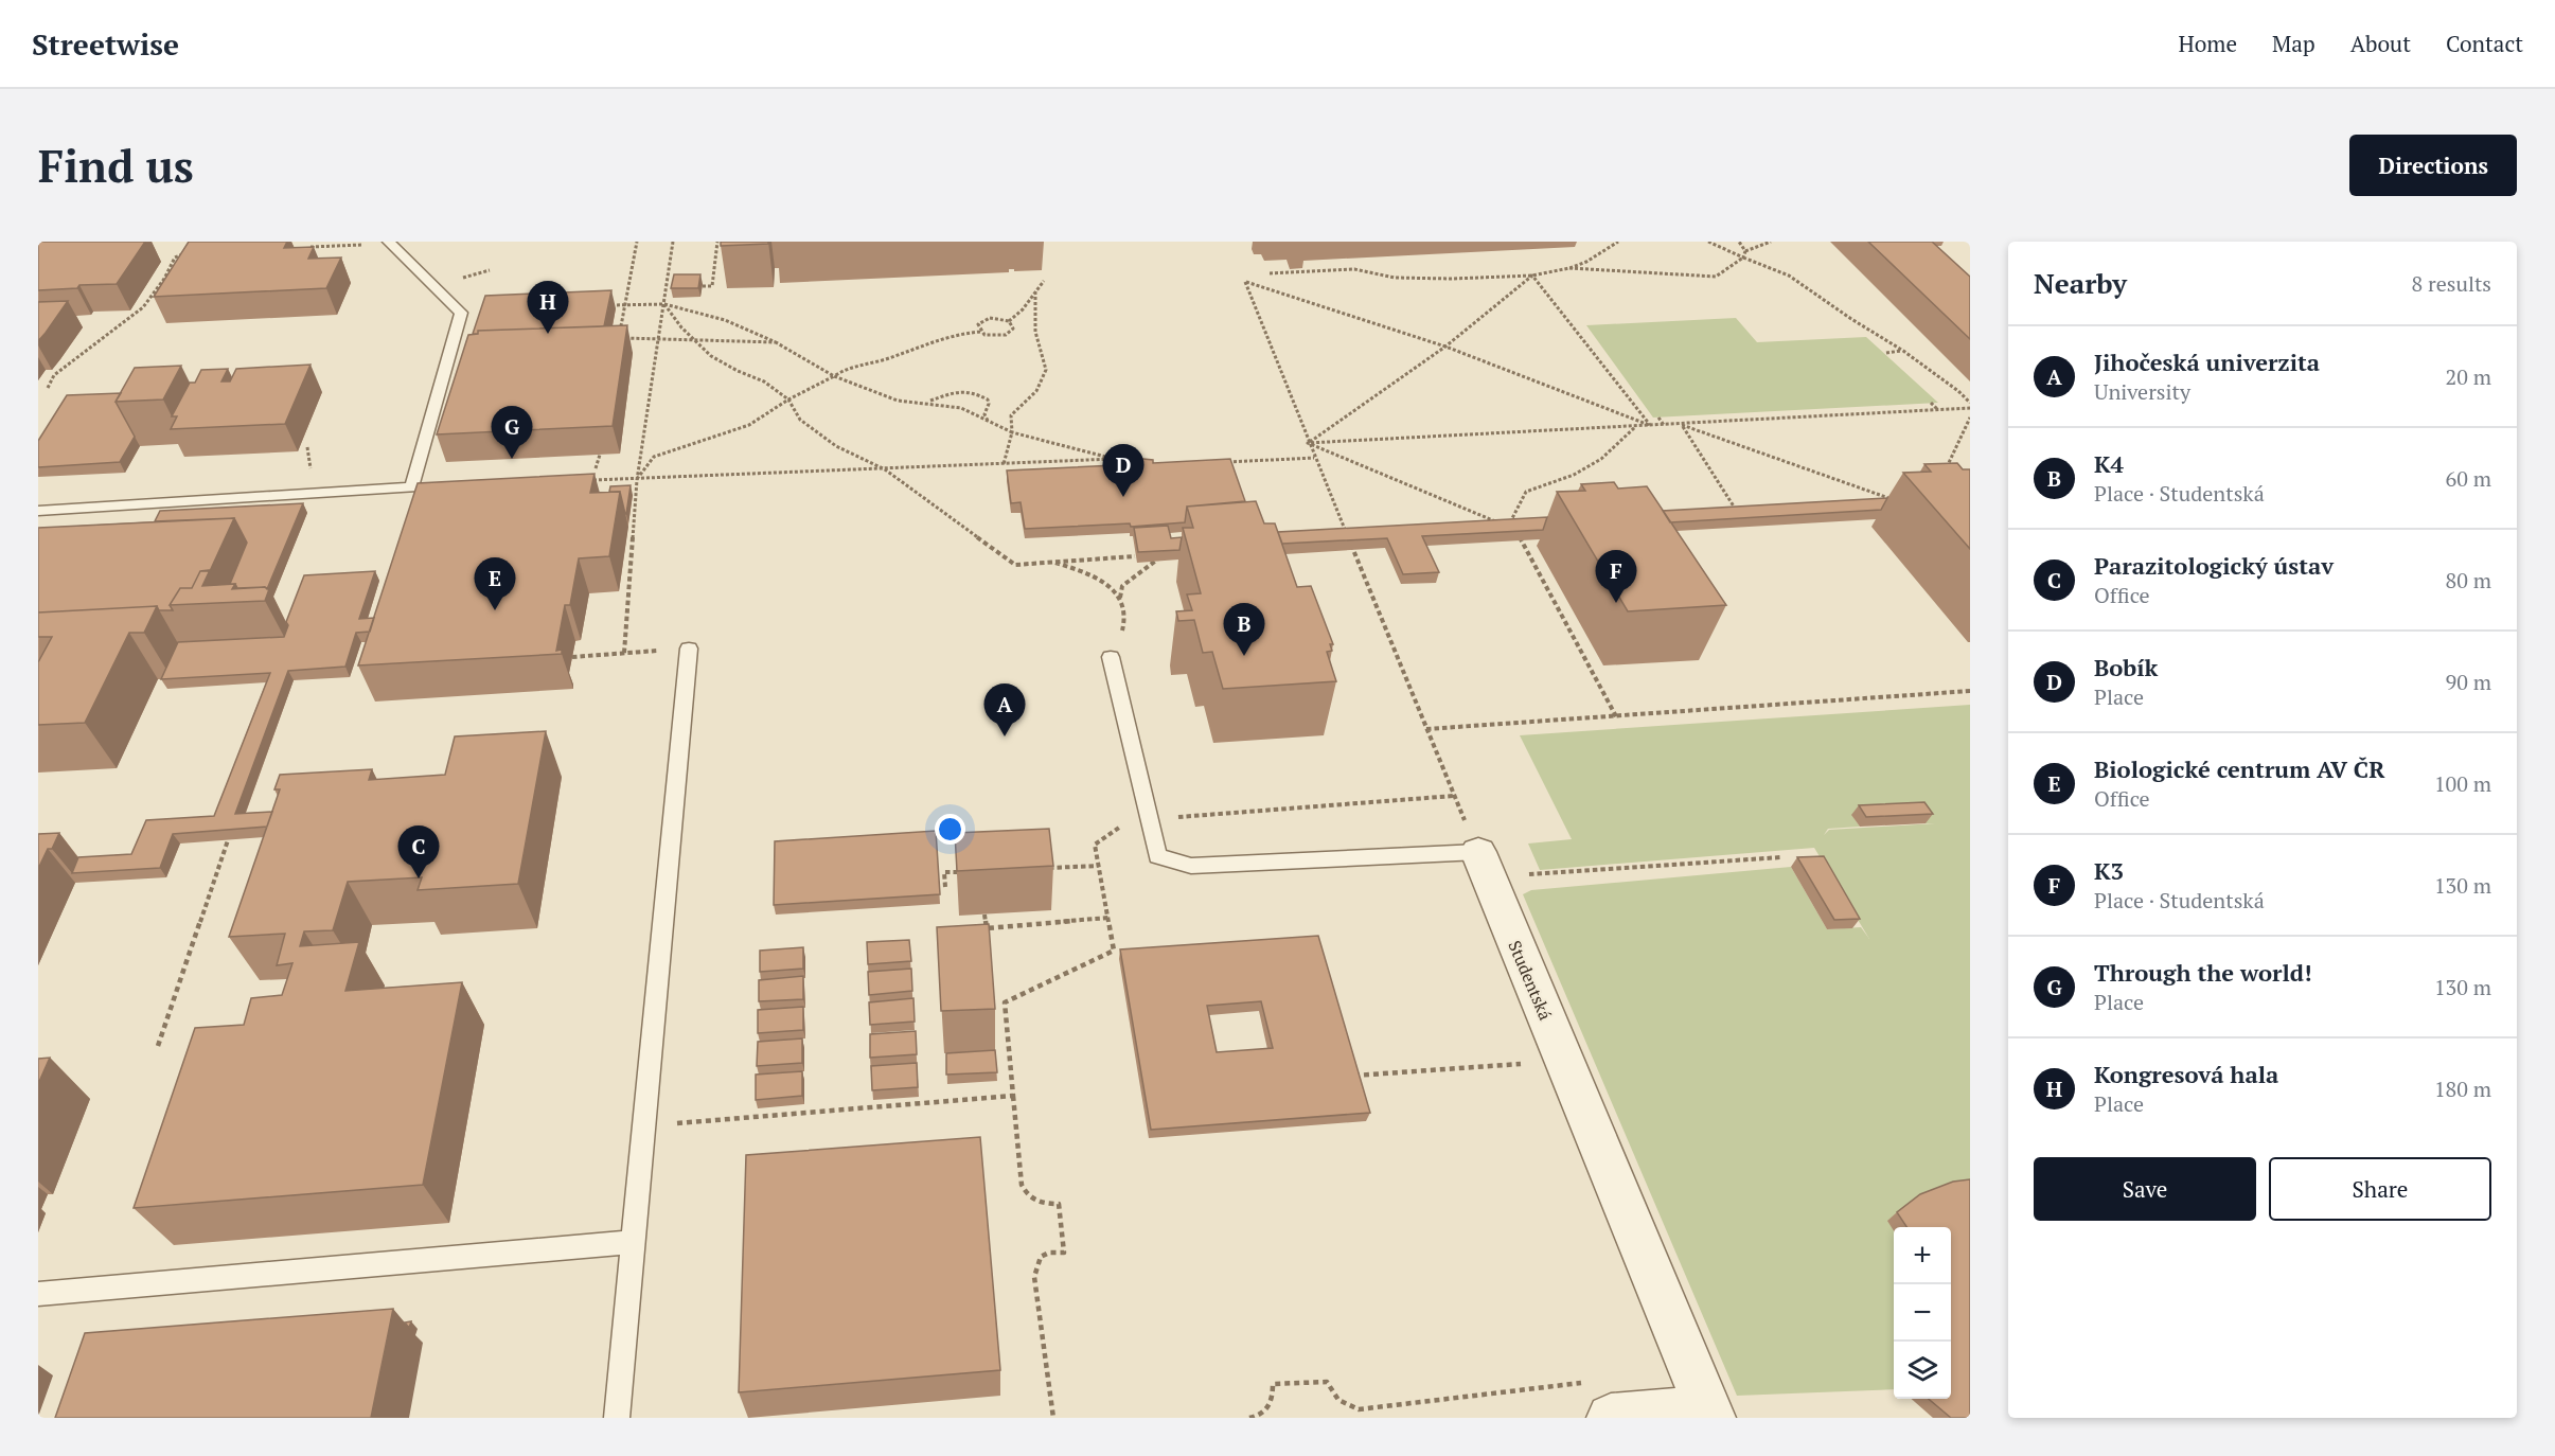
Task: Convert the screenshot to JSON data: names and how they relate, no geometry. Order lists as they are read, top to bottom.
{
  "streets": {
    "street": ["Studentská"]
  },
  "page": {
    "header": "Streetwise",
    "nav": [
      "Home",
      "Map",
      "About",
      "Contact"
    ],
    "buttons": [
      "Directions",
      ["Save", "Share"]
    ],
    "title": "Find us",
    "heading": ["Nearby", "8 results"],
    "pins": [
      "H",
      "G",
      "D",
      "F",
      "E",
      "B",
      "A",
      "C"
    ],
    "list": [
      {
        "mark": "A",
        "name": "Jihočeská univerzita",
        "note": "University",
        "value": "20 m"
      },
      {
        "mark": "B",
        "name": "K4",
        "note": "Place · Studentská",
        "value": "60 m"
      },
      {
        "mark": "C",
        "name": "Parazitologický ústav",
        "note": "Office",
        "value": "80 m"
      },
      {
        "mark": "D",
        "name": "Bobík",
        "note": "Place",
        "value": "90 m"
      },
      {
        "mark": "E",
        "name": "Biologické centrum AV ČR",
        "note": "Office",
        "value": "100 m"
      },
      {
        "mark": "F",
        "name": "K3",
        "note": "Place · Studentská",
        "value": "130 m"
      },
      {
        "mark": "G",
        "name": "Through the world!",
        "note": "Place",
        "value": "130 m"
      },
      {
        "mark": "H",
        "name": "Kongresová hala",
        "note": "Place",
        "value": "180 m"
      }
    ],
    "map_buttons": ["+", "−"]
  }
}
